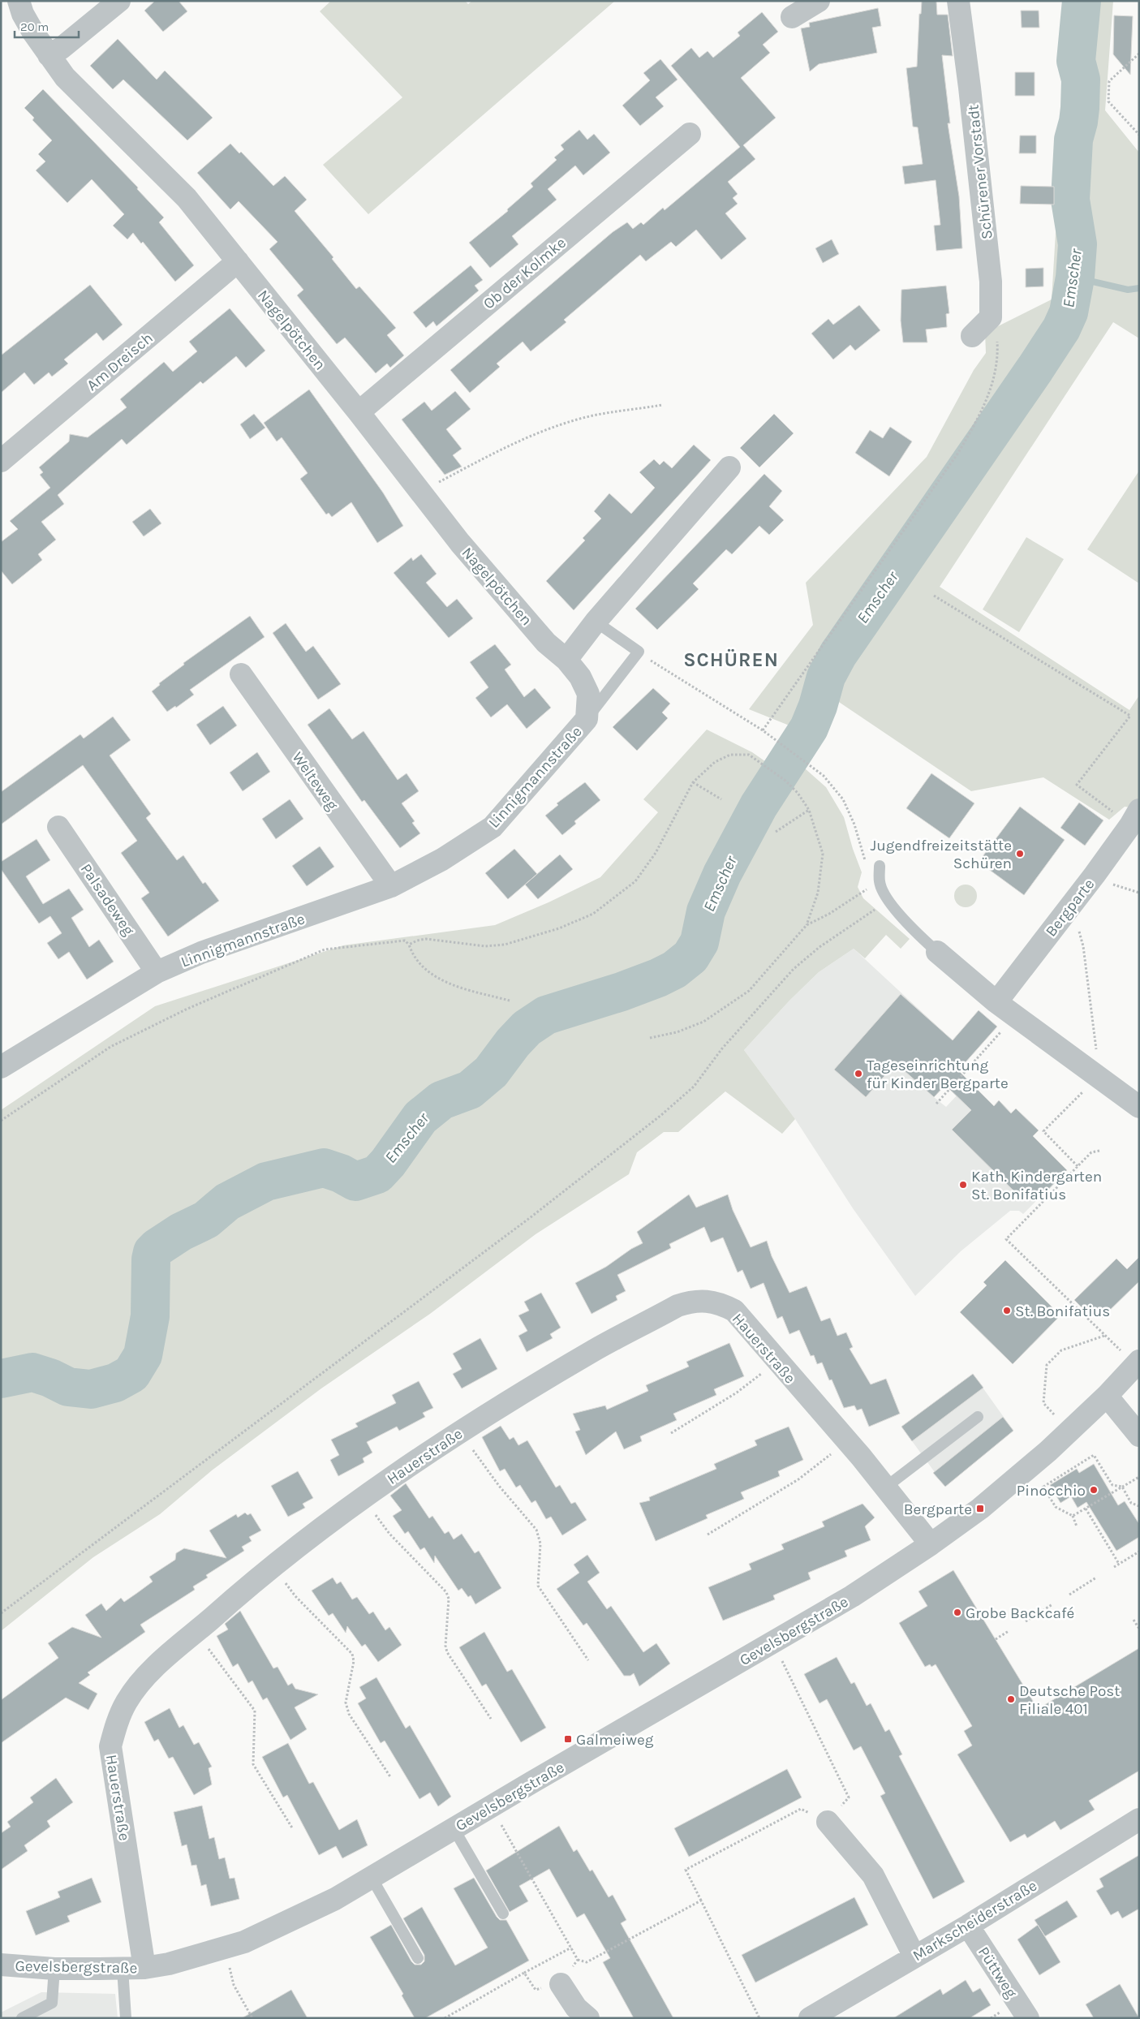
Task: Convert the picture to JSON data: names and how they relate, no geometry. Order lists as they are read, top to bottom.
{
  "streets": {
    "street": [
      "Schürener Vorstadt",
      "Ob der Kolmke",
      "Nagelpötchen",
      "Am Dreisch",
      "Linnigmannstraße",
      "Welteweg",
      "Palsadeweg",
      "Bergparte",
      "Hauerstraße",
      "Gevelsbergstraße",
      "Markscheiderstraße",
      "Püttweg"
    ]
  },
  "crossings": [
    ["Ob der Kolmke", "Nagelpötchen"],
    ["Nagelpötchen", "Am Dreisch"],
    ["Nagelpötchen", "Linnigmannstraße"],
    ["Linnigmannstraße", "Welteweg"],
    ["Linnigmannstraße", "Palsadeweg"],
    ["Hauerstraße", "Gevelsbergstraße"],
    ["Markscheiderstraße", "Püttweg"]
  ],
  "districts": ["SCHÜREN"],
  "water": ["Emscher"],
  "places": {
    "other": [
      "Jugendfreizeitstätte Schüren",
      "Tageseinrichtung für Kinder Bergparte",
      "Kath. Kindergarten St. Bonifatius",
      "St. Bonifatius",
      "Pinocchio",
      "Grobe Backcafé",
      "Deutsche Post Filiale 401"
    ],
    "transit": ["Bergparte", "Galmeiweg"]
  },
  "scale_bar": "20 m"
}
